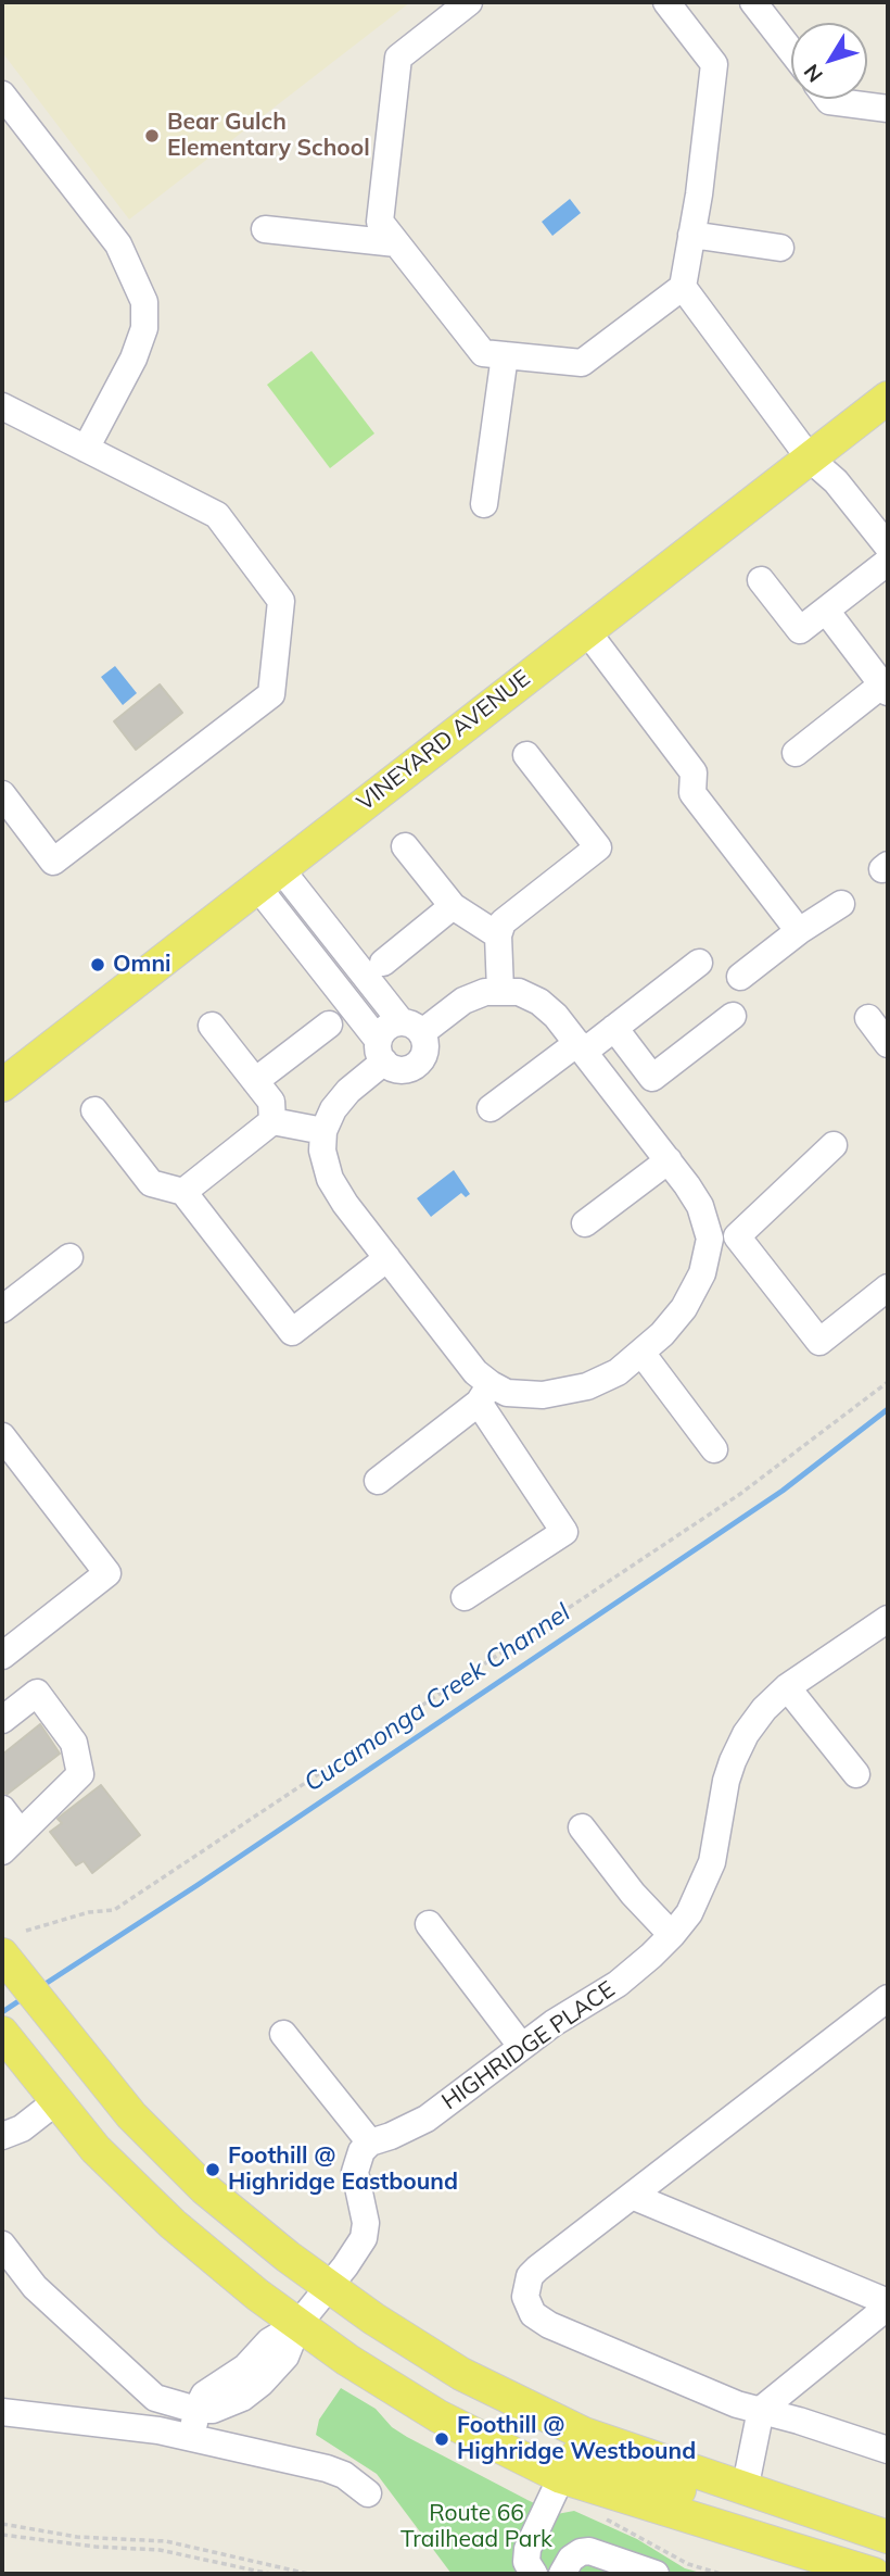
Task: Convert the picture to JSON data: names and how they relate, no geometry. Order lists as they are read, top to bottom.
{
  "streets": {
    "main road": ["VINEYARD AVENUE"],
    "street": ["HIGHRIDGE PLACE"]
  },
  "water": ["Cucamonga Creek Channel"],
  "parks": ["Route 66 Trailhead Park"],
  "places": [
    "Bear Gulch Elementary School",
    "Omni",
    "Foothill @ Highridge Eastbound",
    "Foothill @ Highridge Westbound"
  ],
  "north": "bottom left"
}
